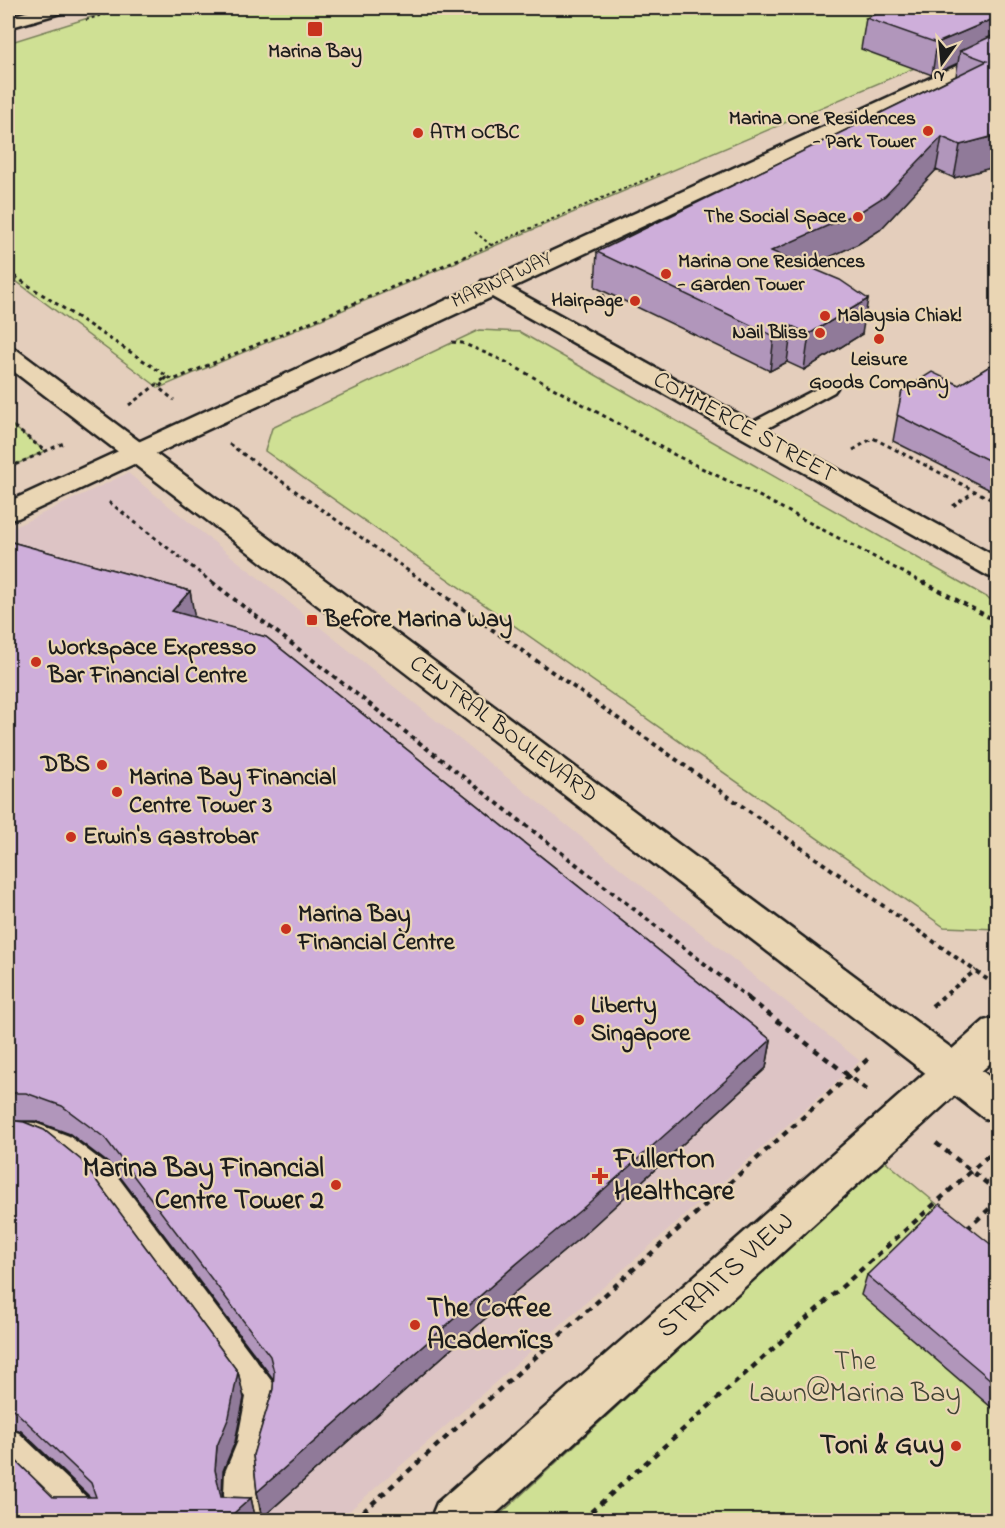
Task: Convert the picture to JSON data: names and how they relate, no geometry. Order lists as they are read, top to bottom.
{
  "streets": {
    "street": [
      "MARINA WAY",
      "COMMERCE STREET",
      "CENTRAL BOULEVARD",
      "STRAITS VIEW"
    ]
  },
  "crossings": [
    ["MARINA WAY", "COMMERCE STREET"],
    ["MARINA WAY", "CENTRAL BOULEVARD"],
    ["CENTRAL BOULEVARD", "STRAITS VIEW"]
  ],
  "parks": ["The Lawn@Marina Bay"],
  "places": {
    "transit": ["Marina Bay", "Before Marina Way"],
    "other": [
      "Marina One Residences - Park Tower",
      "ATM OCBC",
      "The Social Space",
      "Marina One Residences - Garden Tower",
      "Hairpage",
      "Malaysia Chiak!",
      "Nail Bliss",
      "Leisure Goods Company",
      "Workspace Expresso Bar Financial Centre",
      "DBS",
      "Marina Bay Financial Centre Tower 3",
      "Erwin's Gastrobar",
      "Marina Bay Financial Centre",
      "Liberty Singapore",
      "Marina Bay Financial Centre Tower 2",
      "The Coffee Academïcs",
      "Toni & Guy"
    ],
    "health": ["Fullerton Healthcare"]
  },
  "north": "bottom"
}
